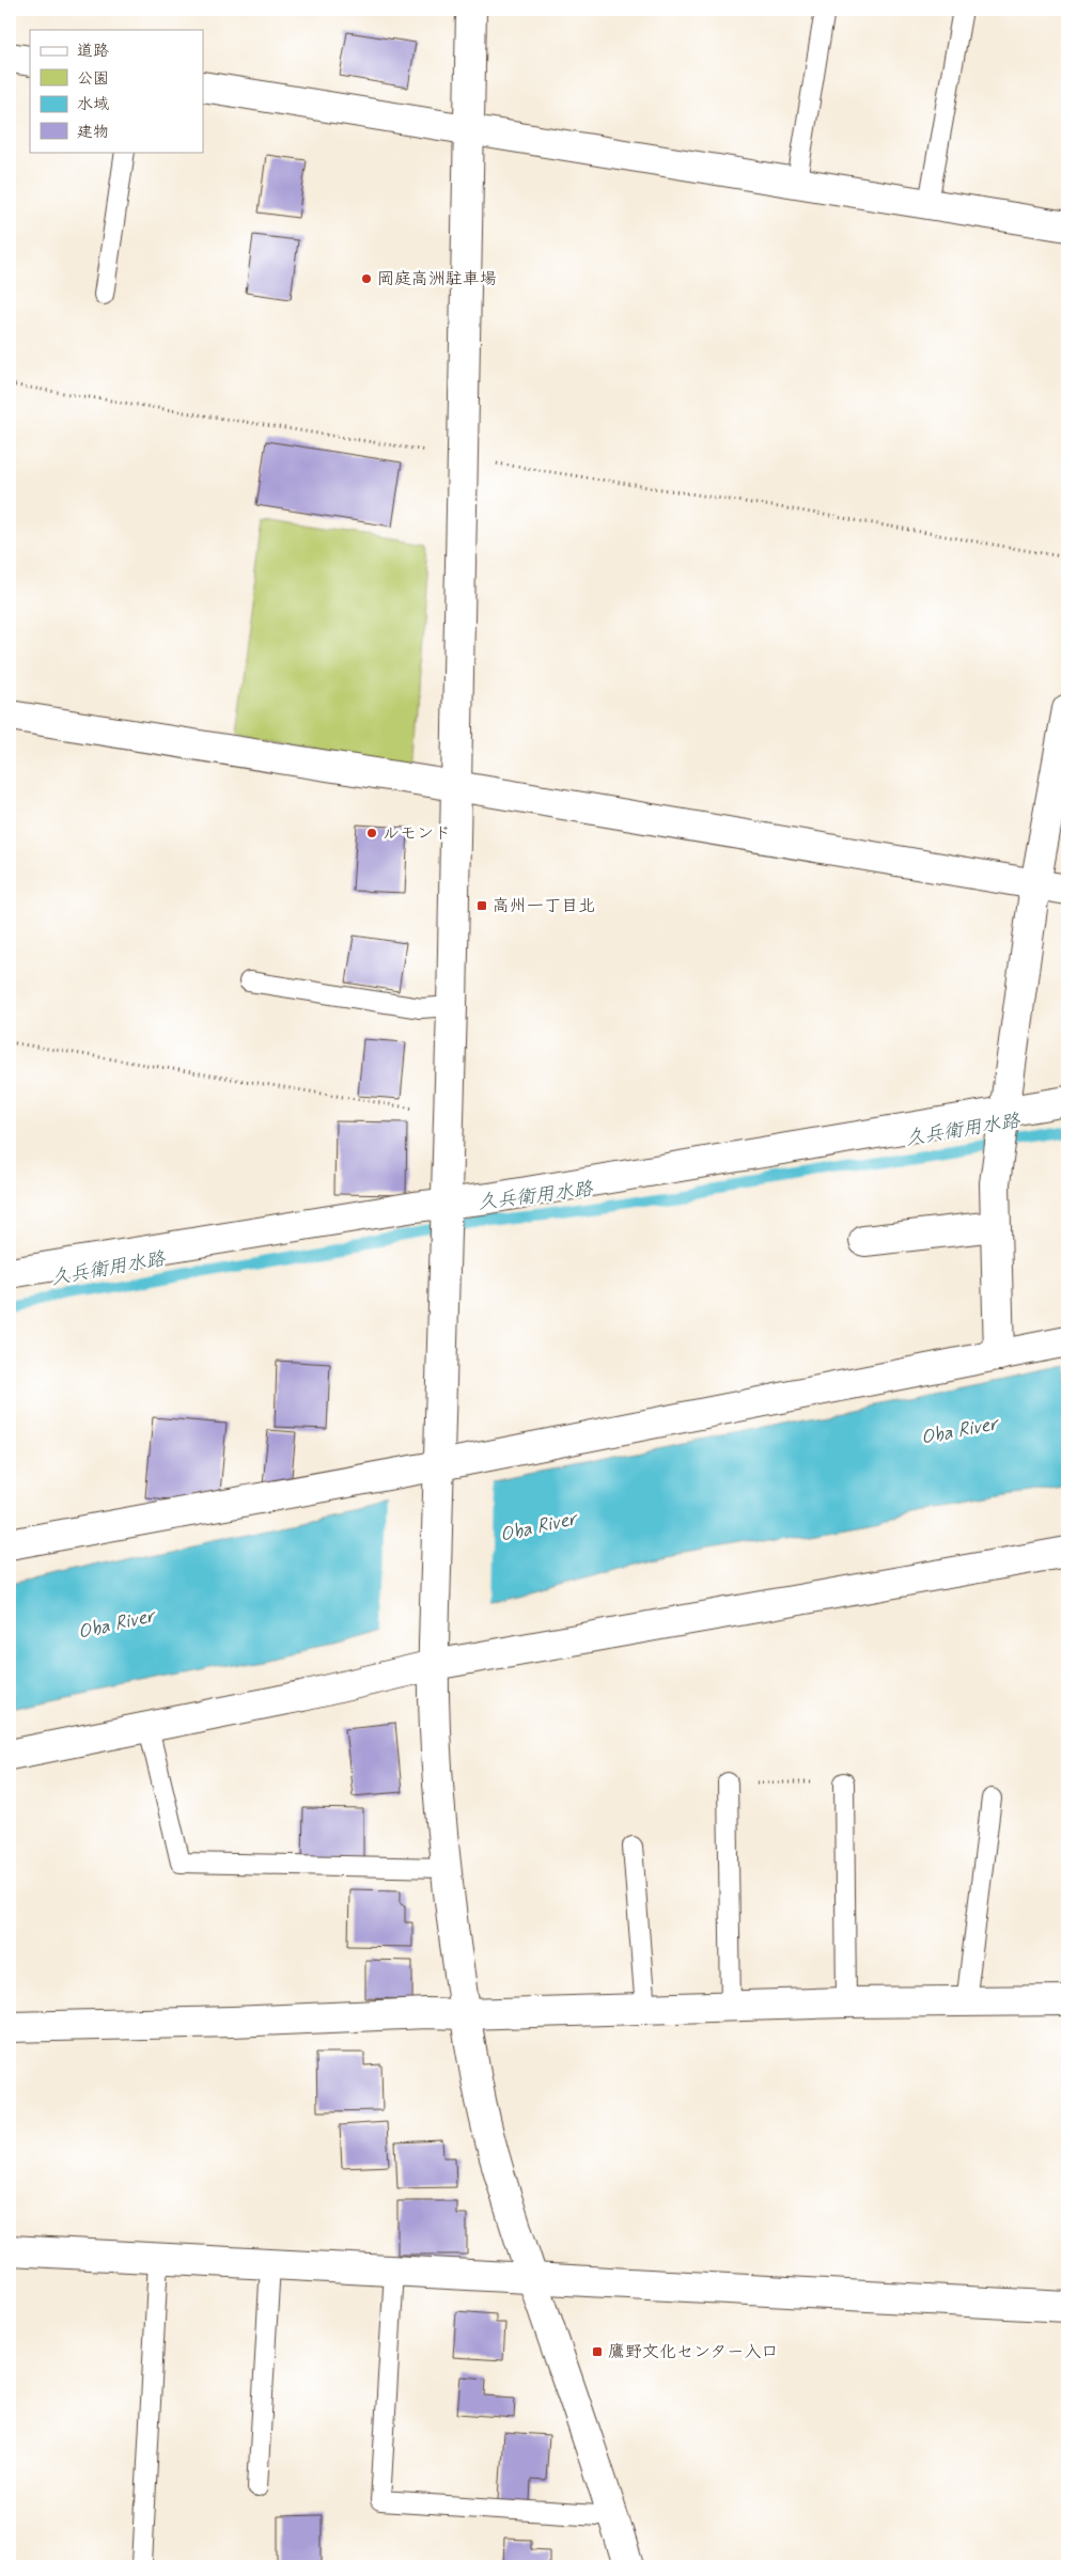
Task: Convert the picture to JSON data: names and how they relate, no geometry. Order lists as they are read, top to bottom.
{
  "water": ["久兵衛用水路", "Oba River"],
  "places": {
    "other": ["岡庭高洲駐車場", "ルモンド"],
    "transit": ["高州一丁目北", "鷹野文化センター入口"]
  },
  "legend": [
    "道路",
    "公園",
    "水域",
    "建物"
  ]
}
